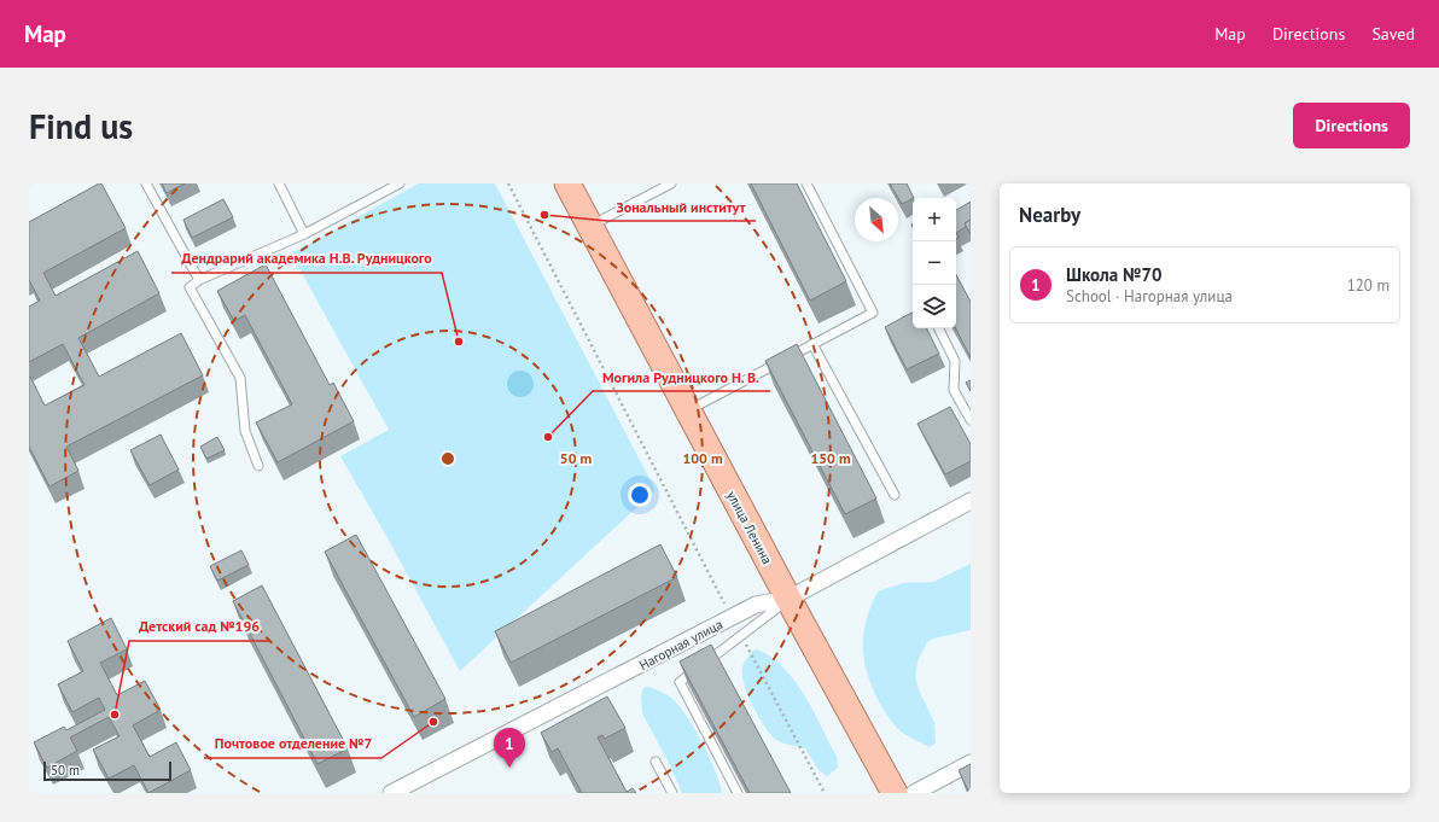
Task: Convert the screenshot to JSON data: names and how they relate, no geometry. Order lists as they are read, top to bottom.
{
  "streets": {
    "main road": ["улица Ленина"],
    "street": ["Нагорная улица"]
  },
  "crossings": [
    ["улица Ленина", "Нагорная улица"]
  ],
  "places": [
    "Зональный институт",
    "Дендрарий академика Н.В. Рудницкого",
    "Могила Рудницкого Н. В.",
    "Детский сад №196",
    "Почтовое отделение №7"
  ],
  "scale_bar": "50 m",
  "north": "bottom right",
  "page": {
    "header": "Map",
    "nav": ["Map", "Directions", "Saved"],
    "buttons": "Directions",
    "title": "Find us",
    "heading": "Nearby",
    "map_buttons": ["+", "−"],
    "list": [
      {
        "mark": "1",
        "name": "Школа №70",
        "note": "School · Нагорная улица",
        "value": "120 m"
      }
    ],
    "pins": "1",
    "scale": "50 m"
  },
  "rings": ["50 m", "100 m", "150 m"]
}
